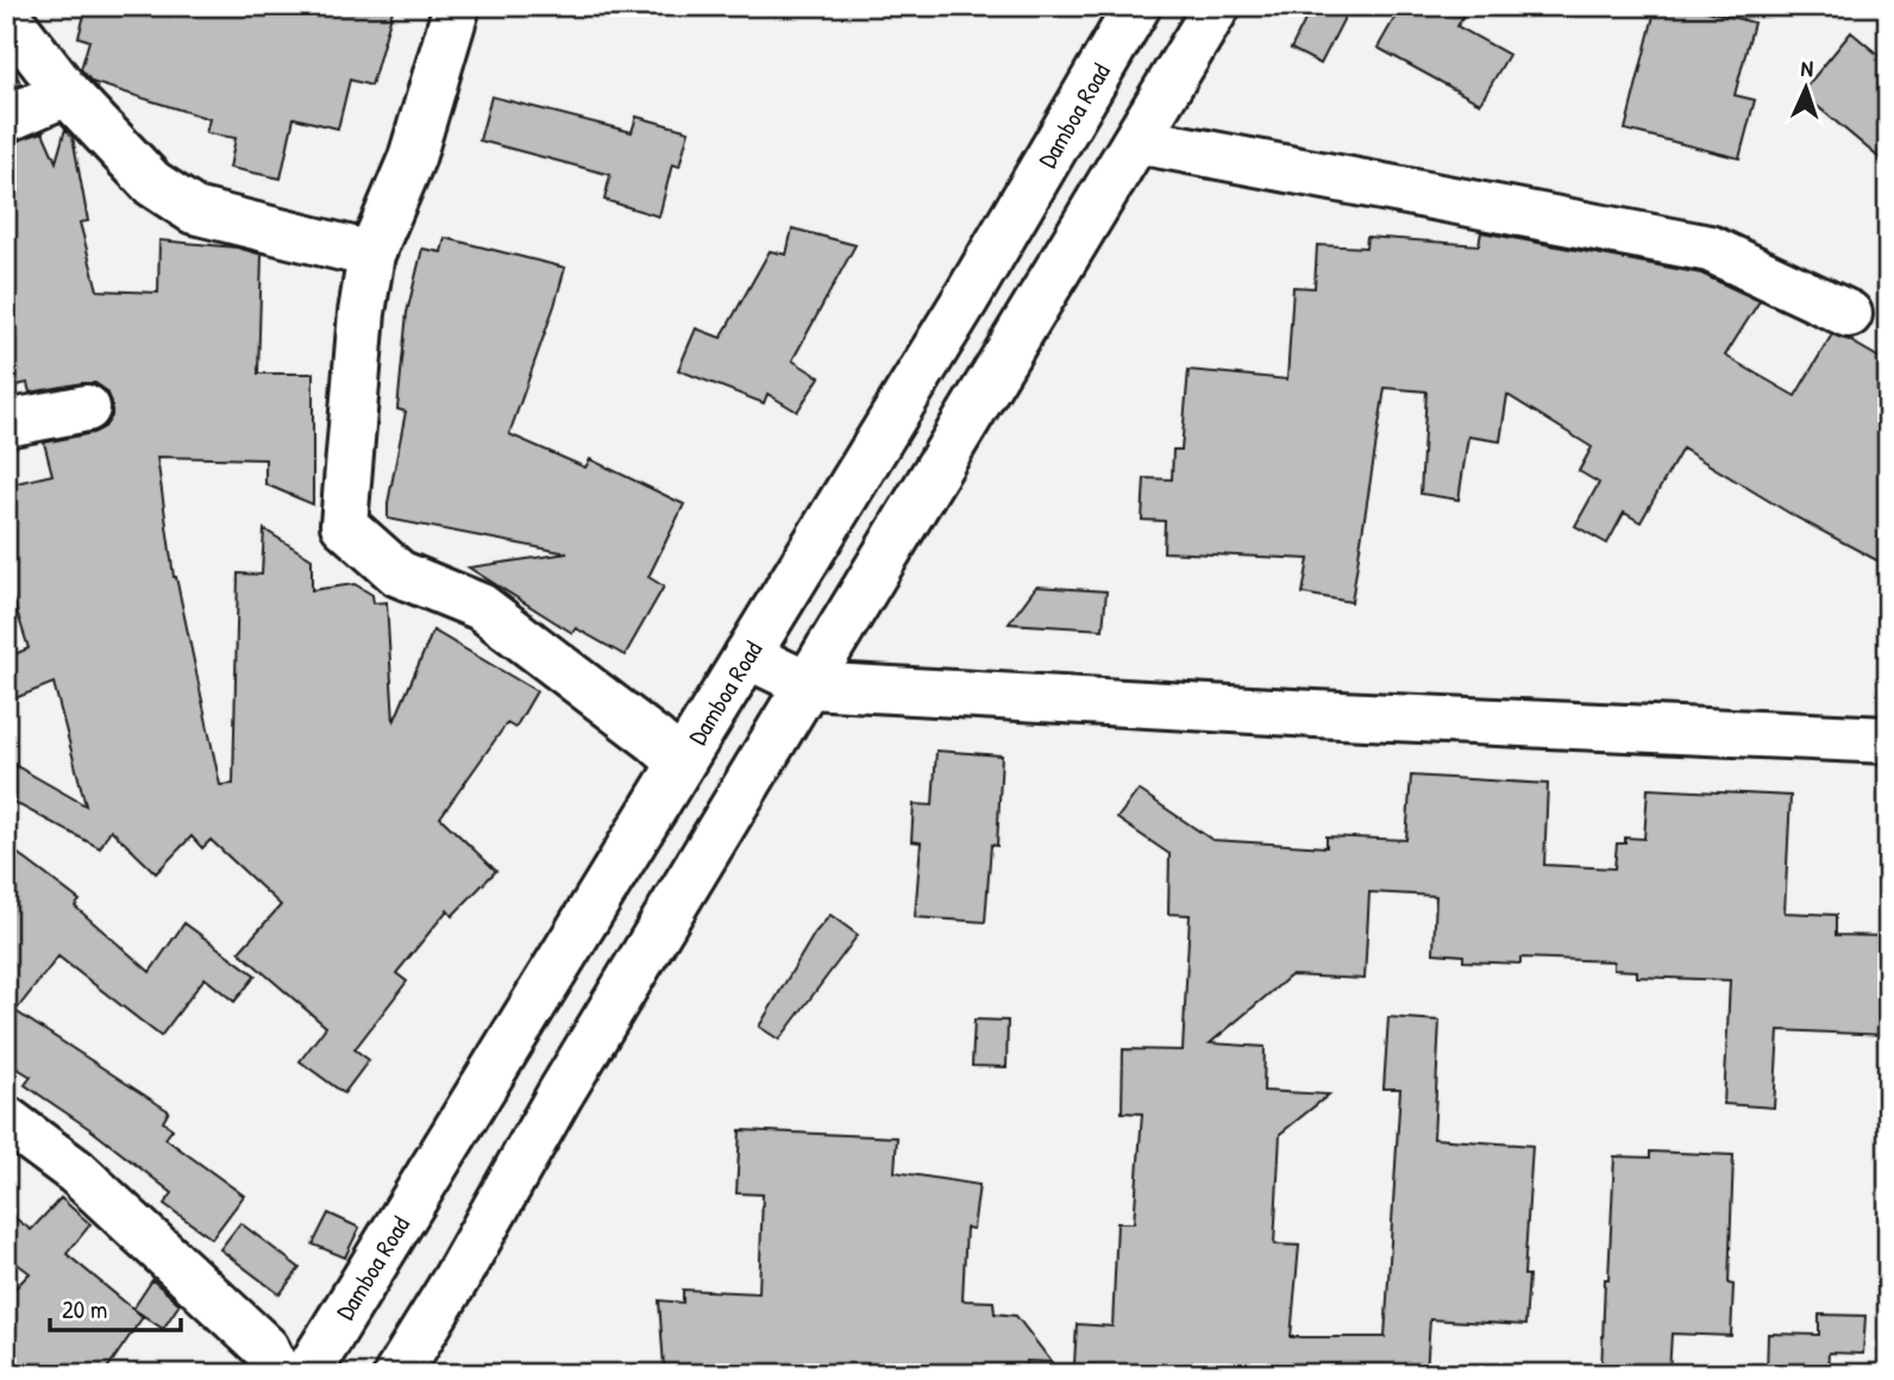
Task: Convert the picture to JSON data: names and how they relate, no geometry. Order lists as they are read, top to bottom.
{
  "streets": {
    "street": ["Damboa Road"]
  },
  "scale_bar": "20 m",
  "north": "top"
}
